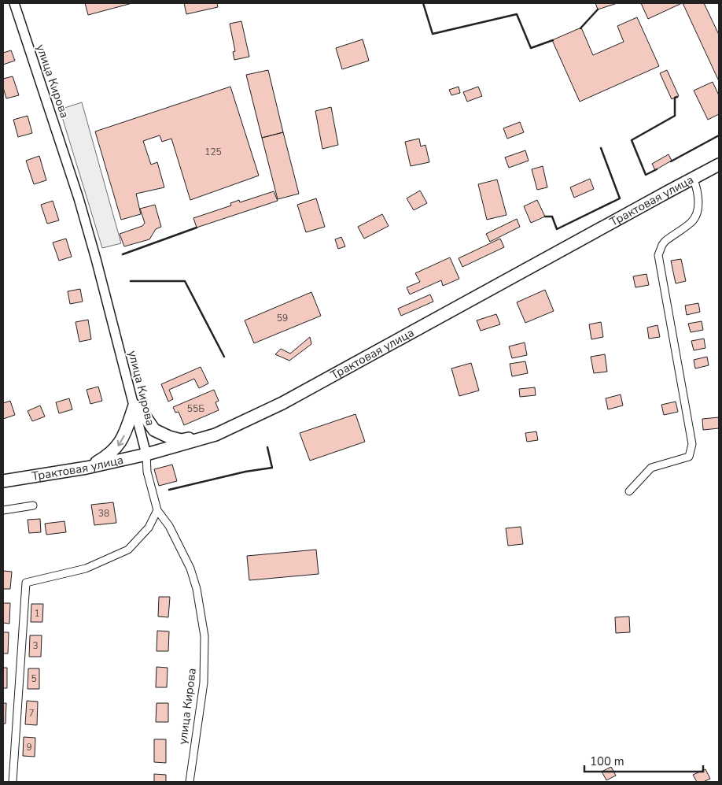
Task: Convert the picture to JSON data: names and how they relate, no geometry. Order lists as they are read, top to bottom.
{
  "streets": {
    "highway": ["Трактовая улица"],
    "street": ["улица Кирова"]
  },
  "crossings": [
    ["улица Кирова", "Трактовая улица"]
  ],
  "house_numbers": [
    "125",
    "59",
    "55Б",
    "38",
    "1",
    "3",
    "5",
    "7",
    "9"
  ],
  "scale_bar": "100 m"
}
